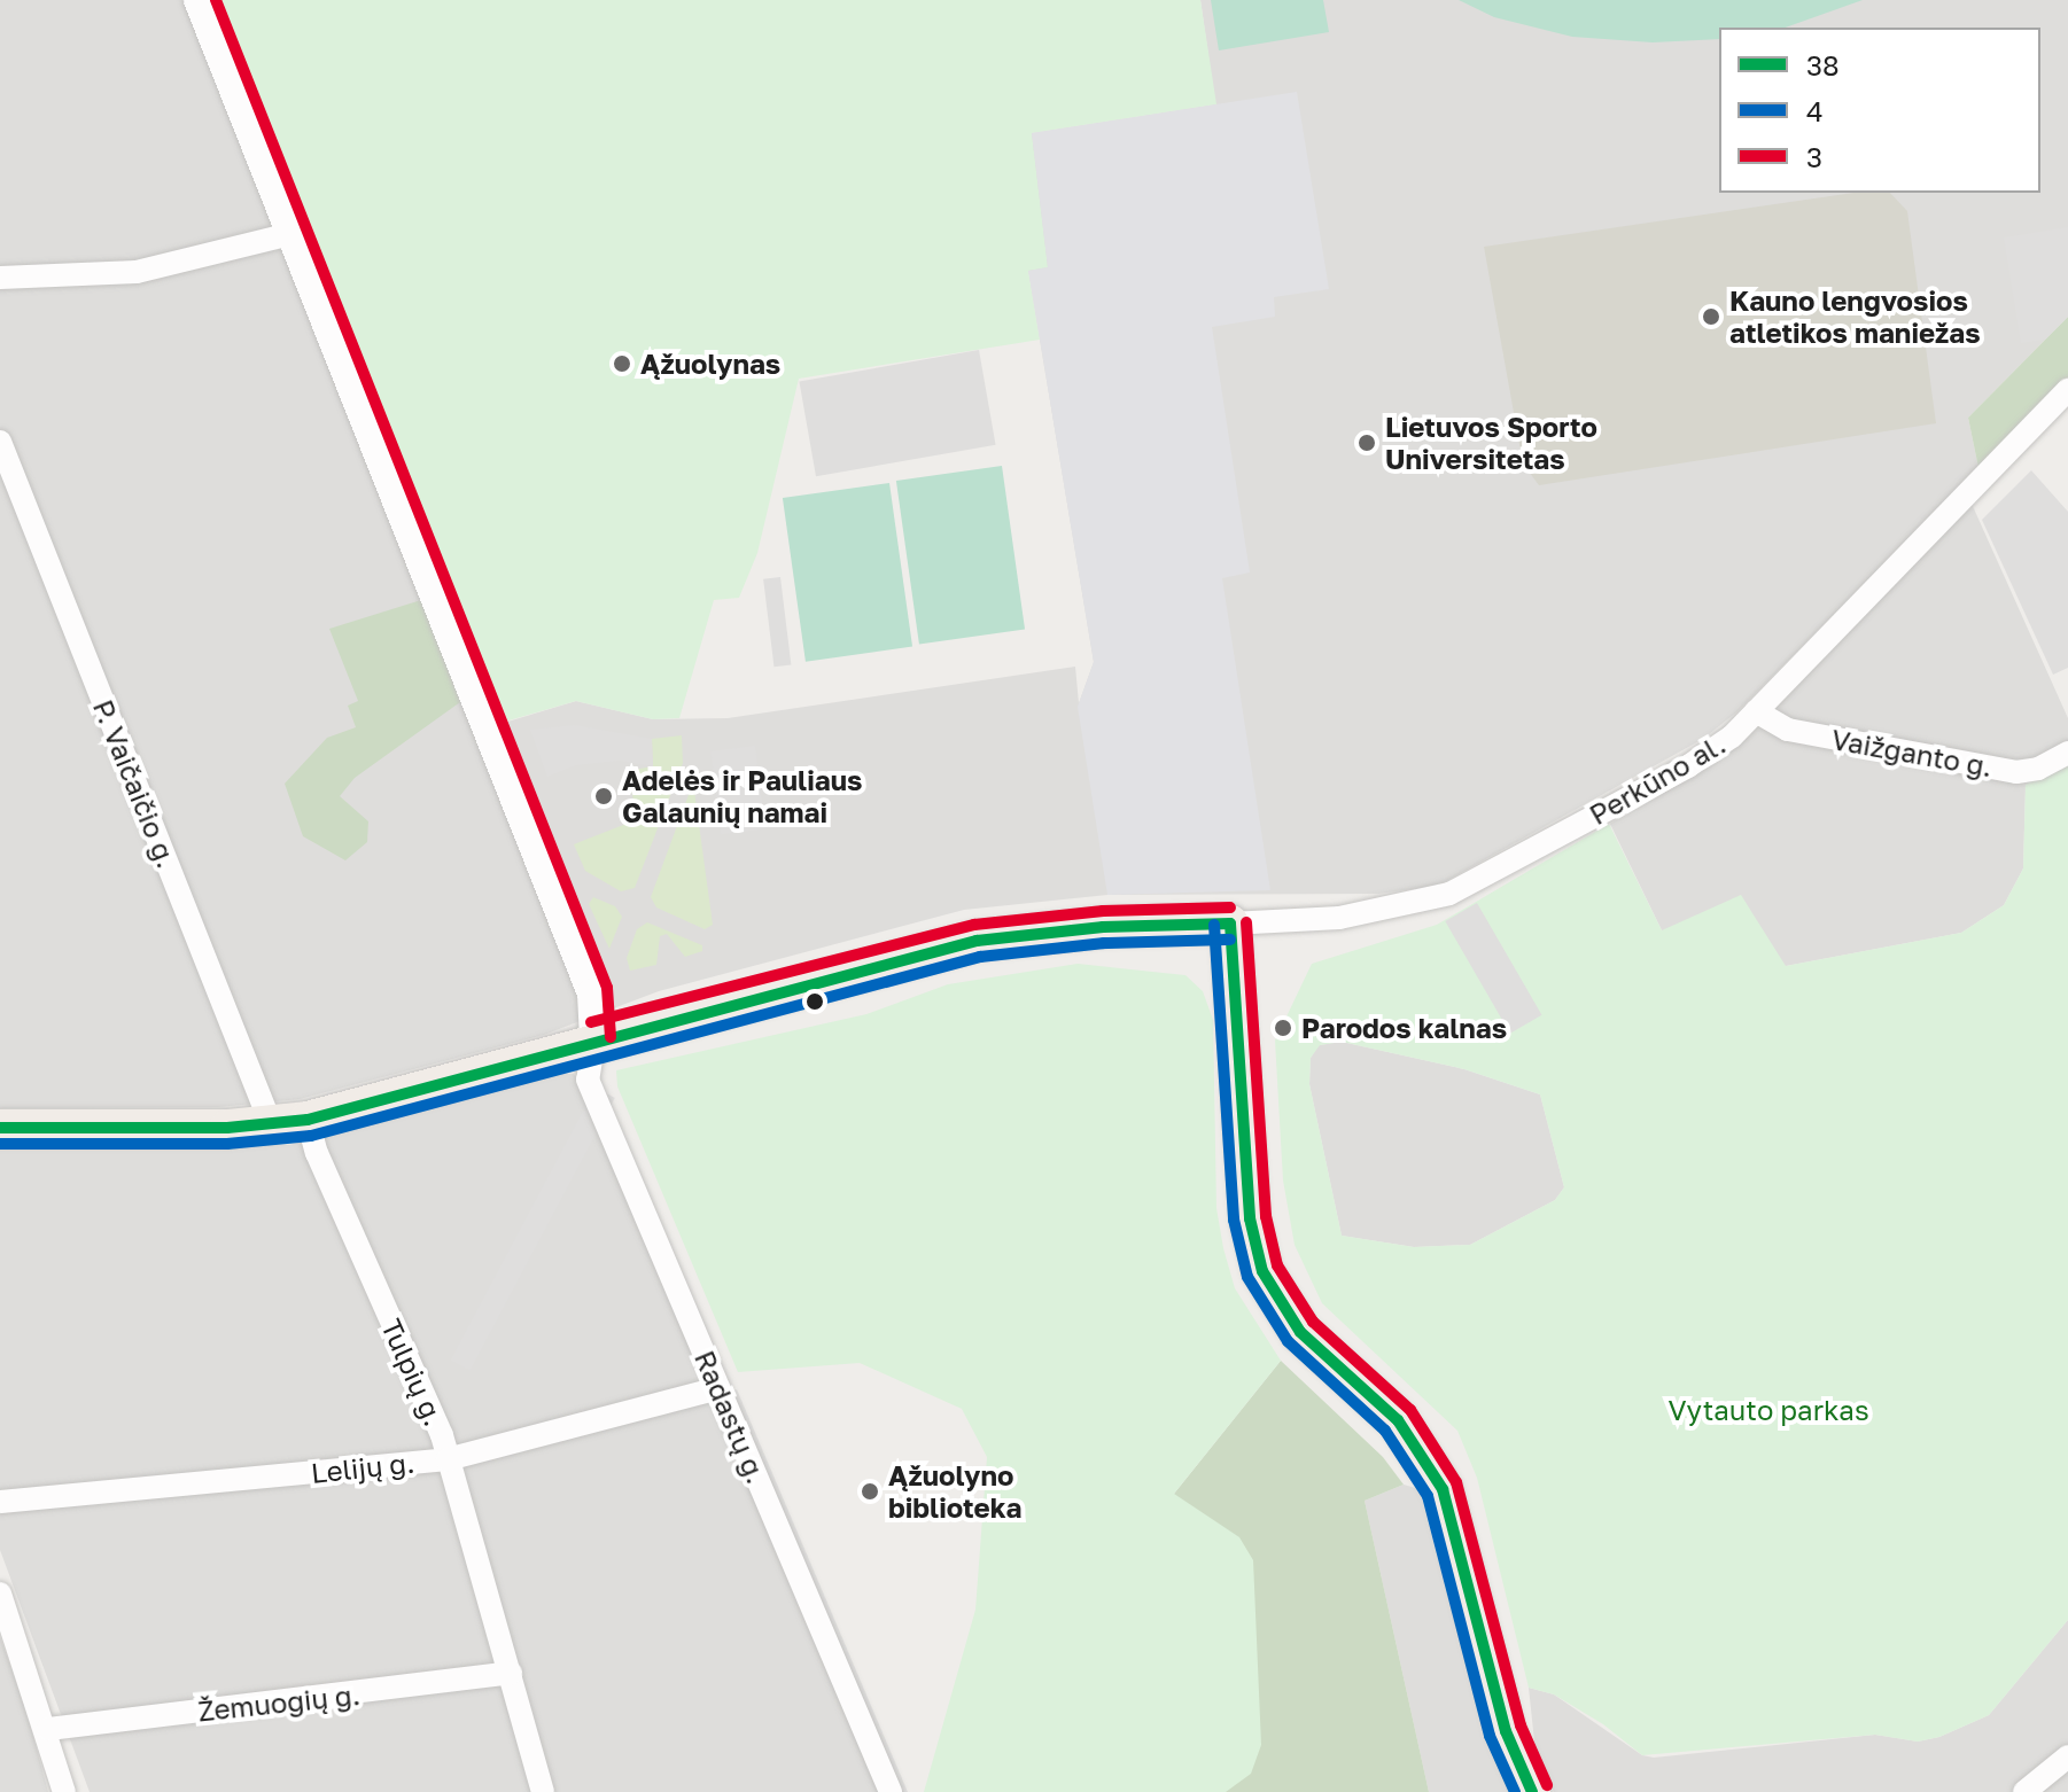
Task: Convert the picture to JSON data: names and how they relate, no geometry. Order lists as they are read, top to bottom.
{
  "streets": {
    "street": [
      "Vaižganto g.",
      "Perkūno al.",
      "P. Vaičaičio g.",
      "Tulpių g.",
      "Radastų g.",
      "Lelijų g.",
      "Žemuogių g."
    ]
  },
  "crossings": [
    ["Vaižganto g.", "Perkūno al."],
    ["Tulpių g.", "Lelijų g."],
    ["Tulpių g.", "Žemuogių g."],
    ["Radastų g.", "Lelijų g."]
  ],
  "parks": ["Vytauto parkas"],
  "places": [
    "Kauno lengvosios atletikos maniežas",
    "Ąžuolynas",
    "Lietuvos Sporto Universitetas",
    "Adelės ir Pauliaus Galaunių namai",
    "Parodos kalnas",
    "Ąžuolyno biblioteka"
  ],
  "lines": ["transit line 3", "transit line 38", "transit line 4"],
  "legend": ["38", "4", "3"]
}
